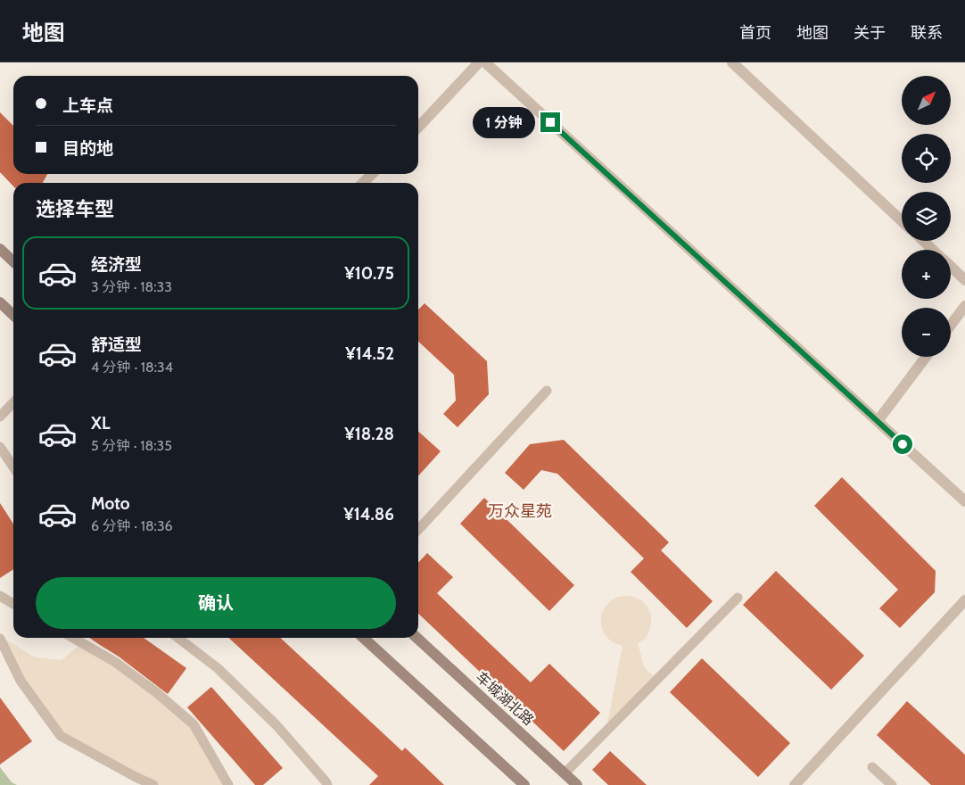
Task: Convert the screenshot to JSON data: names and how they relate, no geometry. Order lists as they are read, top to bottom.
{
  "streets": {
    "main road": ["车城湖北路"]
  },
  "districts": ["万众星苑"],
  "north": "top right",
  "page": {
    "header": "地图",
    "nav": [
      "首页",
      "地图",
      "关于",
      "联系"
    ],
    "map_buttons": ["+", "−"],
    "banner": ["上车点", "目的地"],
    "bubble": "1 分钟",
    "heading": "选择车型",
    "list": [
      {
        "name": "经济型",
        "note": "3 分钟 · 18:33",
        "value": "¥10.75"
      },
      {
        "name": "舒适型",
        "note": "4 分钟 · 18:34",
        "value": "¥14.52"
      },
      {
        "name": "XL",
        "note": "5 分钟 · 18:35",
        "value": "¥18.28"
      },
      {
        "name": "Moto",
        "note": "6 分钟 · 18:36",
        "value": "¥14.86"
      }
    ],
    "buttons": "确认"
  }
}
